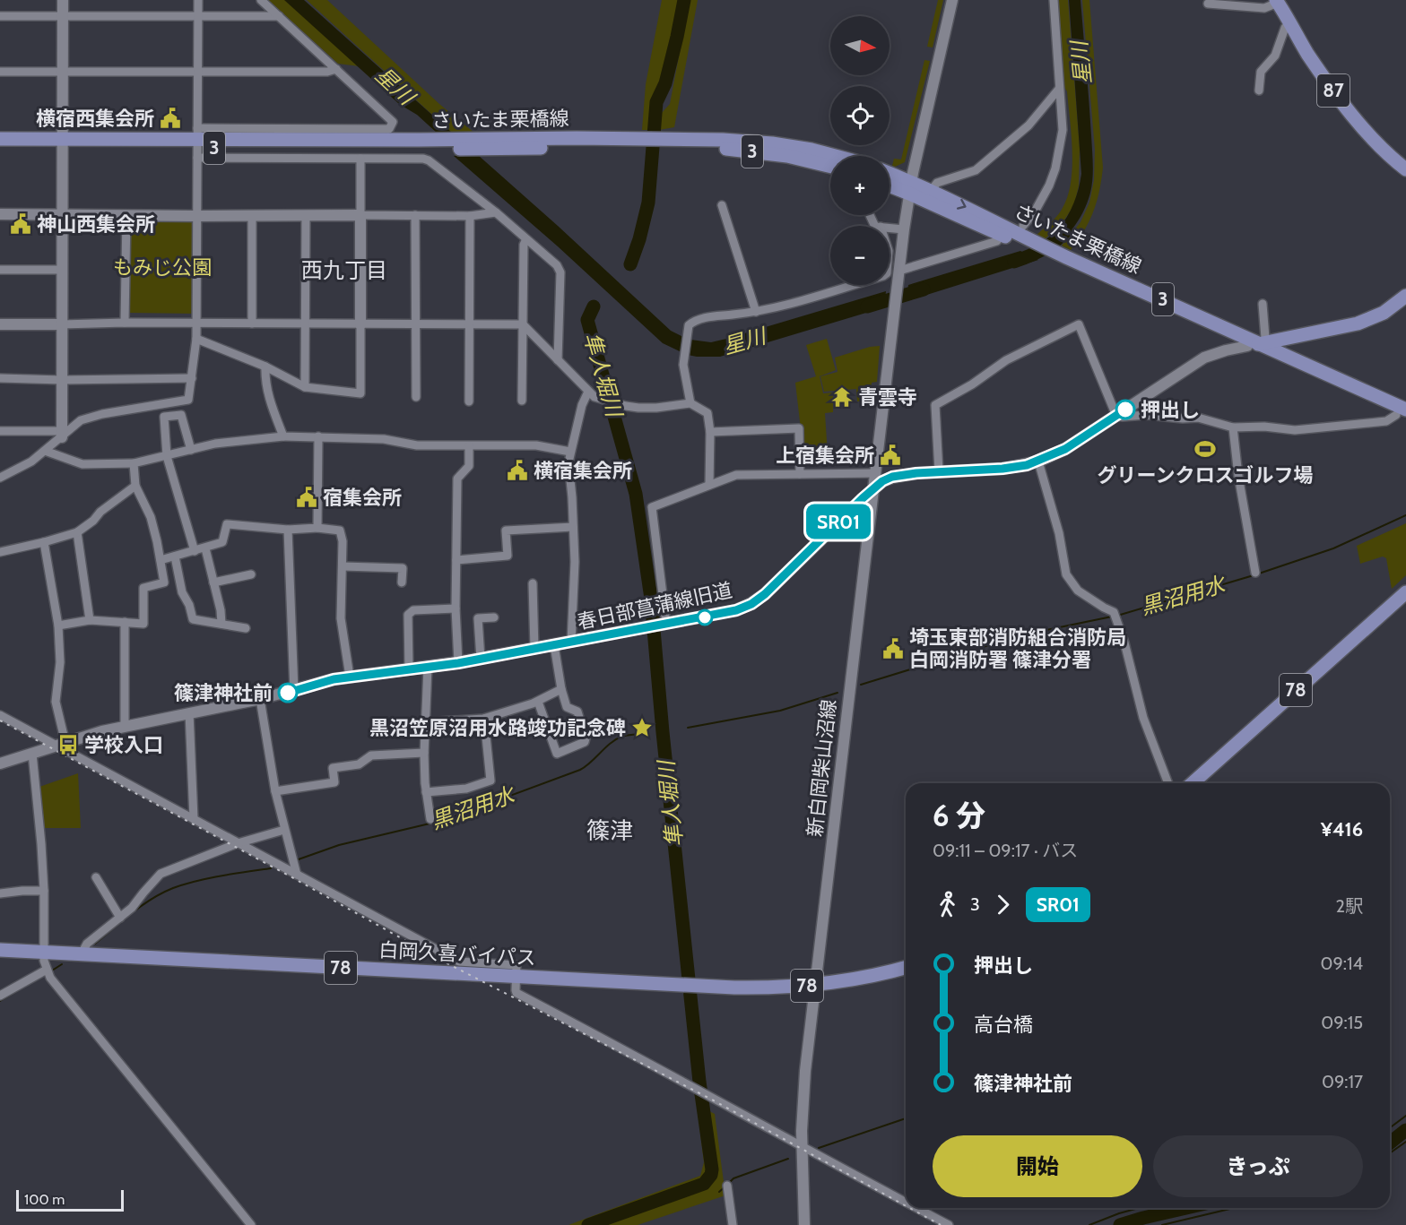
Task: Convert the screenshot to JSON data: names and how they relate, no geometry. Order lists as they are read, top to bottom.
{
  "streets": {
    "main road": [
      "87",
      "さいたま栗橋線",
      "3",
      "78",
      "白岡久喜バイパス"
    ],
    "street": ["春日部菖蒲線旧道", "新白岡柴山沼線"]
  },
  "crossings": [
    ["さいたま栗橋線", "春日部菖蒲線旧道"],
    ["春日部菖蒲線旧道", "新白岡柴山沼線"],
    ["新白岡柴山沼線", "白岡久喜バイパス"]
  ],
  "districts": ["西九丁目", "篠津"],
  "water": ["星川", "隼人堀川", "黒沼用水"],
  "parks": ["もみじ公園"],
  "places": {
    "public building": [
      "横宿西集会所",
      "神山西集会所",
      "上宿集会所",
      "横宿集会所",
      "宿集会所",
      "埼玉東部消防組合消防局 白岡消防署 篠津分署"
    ],
    "temple": ["青雲寺"],
    "other": ["押出し", "篠津神社前"],
    "sports": ["グリーンクロスゴルフ場"],
    "place": ["黒沼笠原沼用水路竣功記念碑"],
    "bus stop": ["学校入口"]
  },
  "lines": ["bus line SR01"],
  "scale_bar": "100 m",
  "north": "right",
  "page": {
    "on_map": "SR01",
    "map_buttons": ["+", "−"],
    "heading": ["6 分", "09:11 – 09:17 · バス", "¥416"],
    "legs": ["3", "SR01", "2駅"],
    "list": [
      {
        "name": "押出し",
        "value": "09:14"
      },
      {
        "name": "高台橋",
        "value": "09:15"
      },
      {
        "name": "篠津神社前",
        "value": "09:17"
      }
    ],
    "buttons": ["開始", "きっぷ"],
    "scale": "100 m"
  }
}
